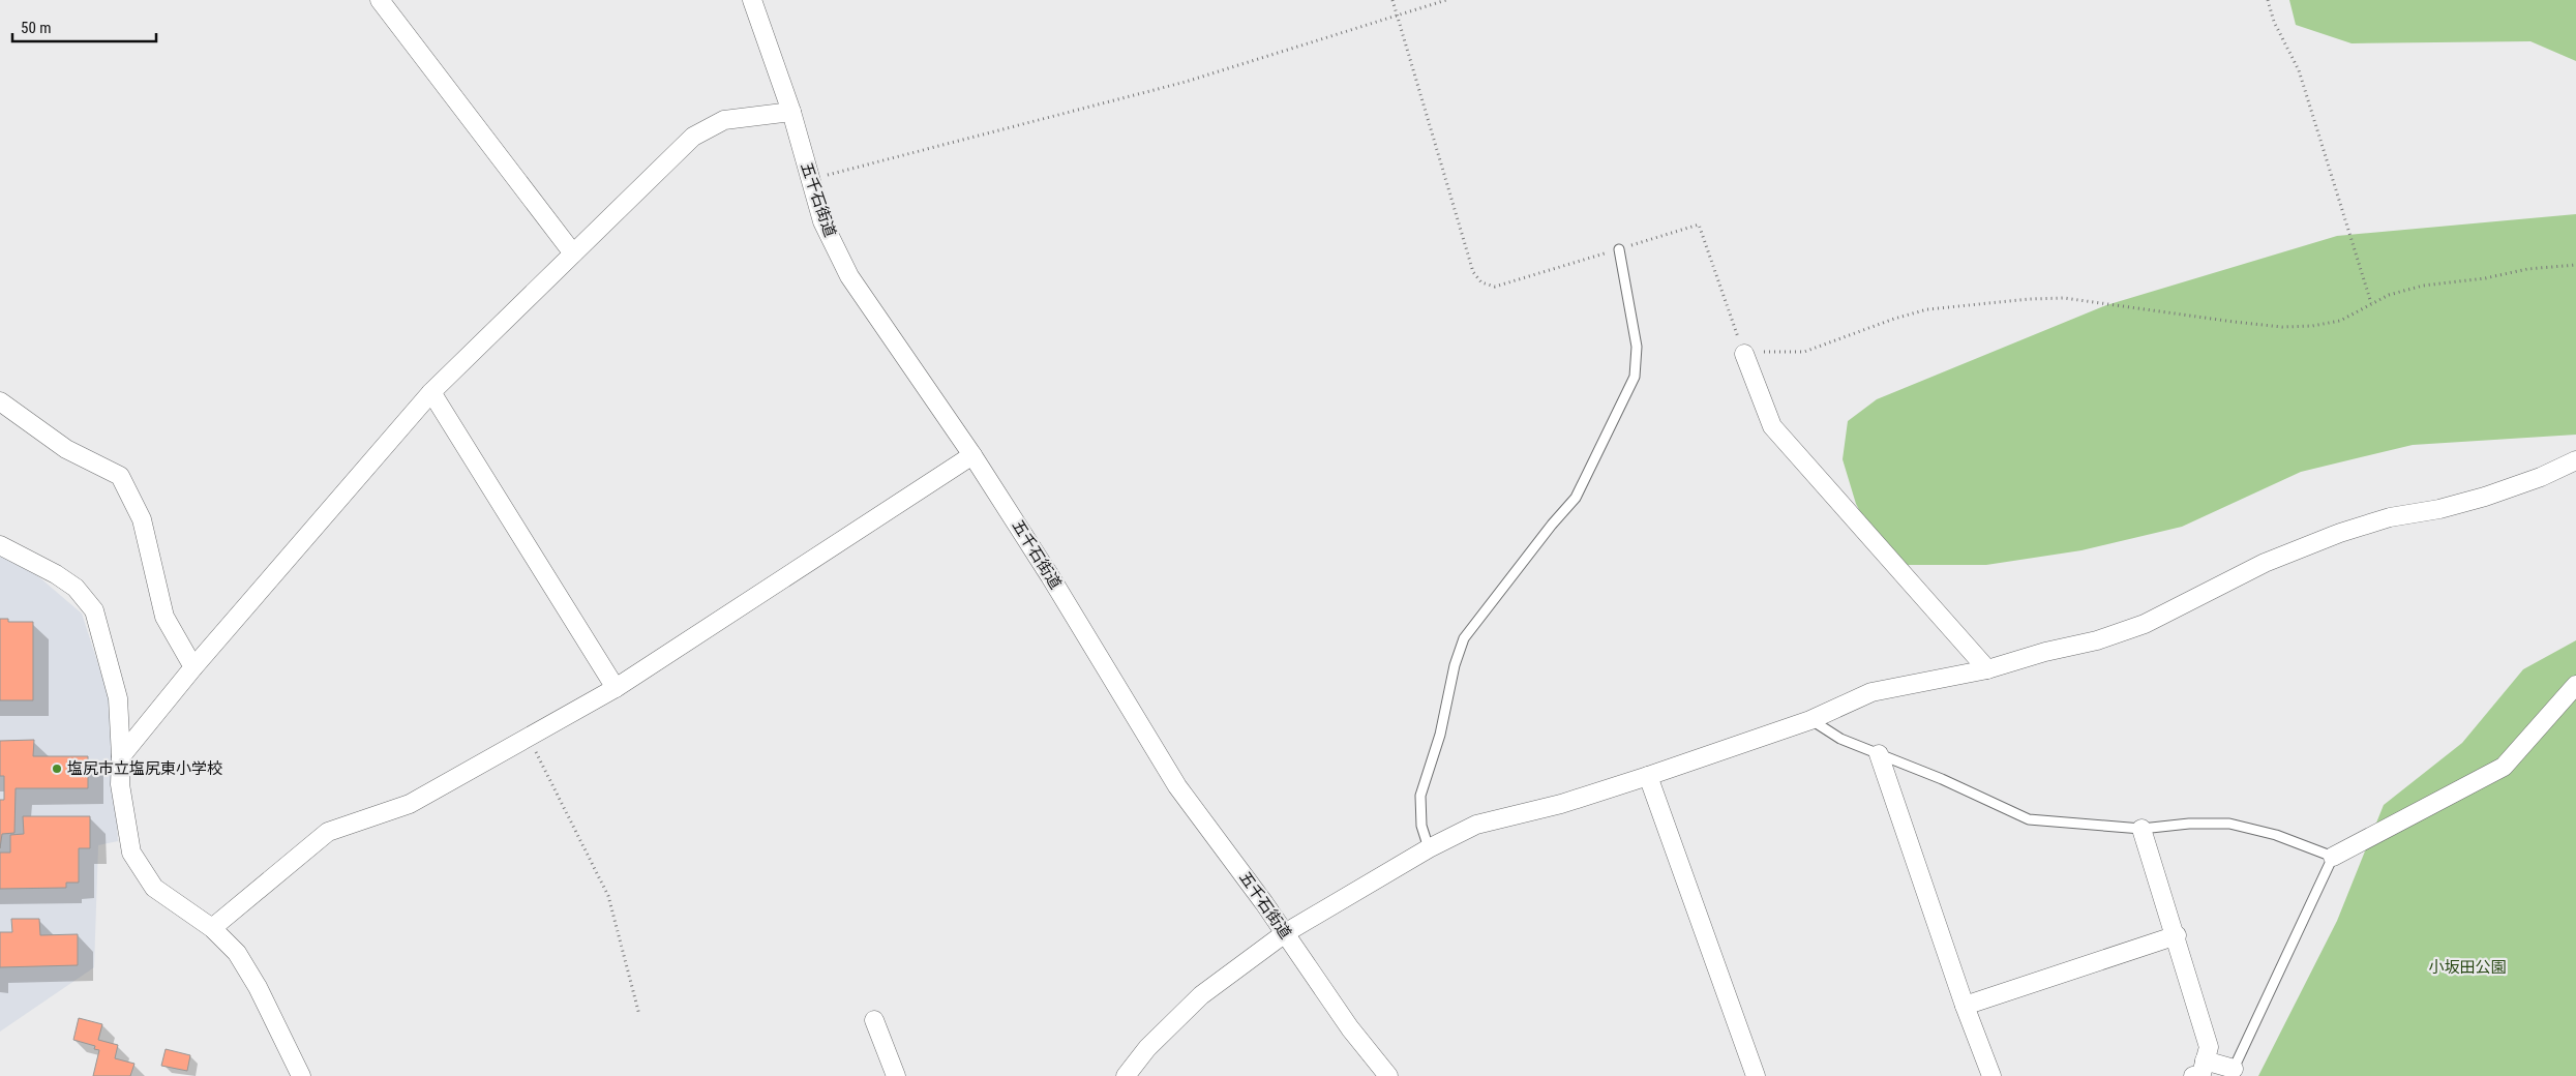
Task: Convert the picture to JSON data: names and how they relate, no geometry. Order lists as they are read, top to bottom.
{
  "streets": {
    "street": ["五千石街道"]
  },
  "parks": ["小坂田公園"],
  "places": ["塩尻市立塩尻東小学校"],
  "scale_bar": "50 m"
}
